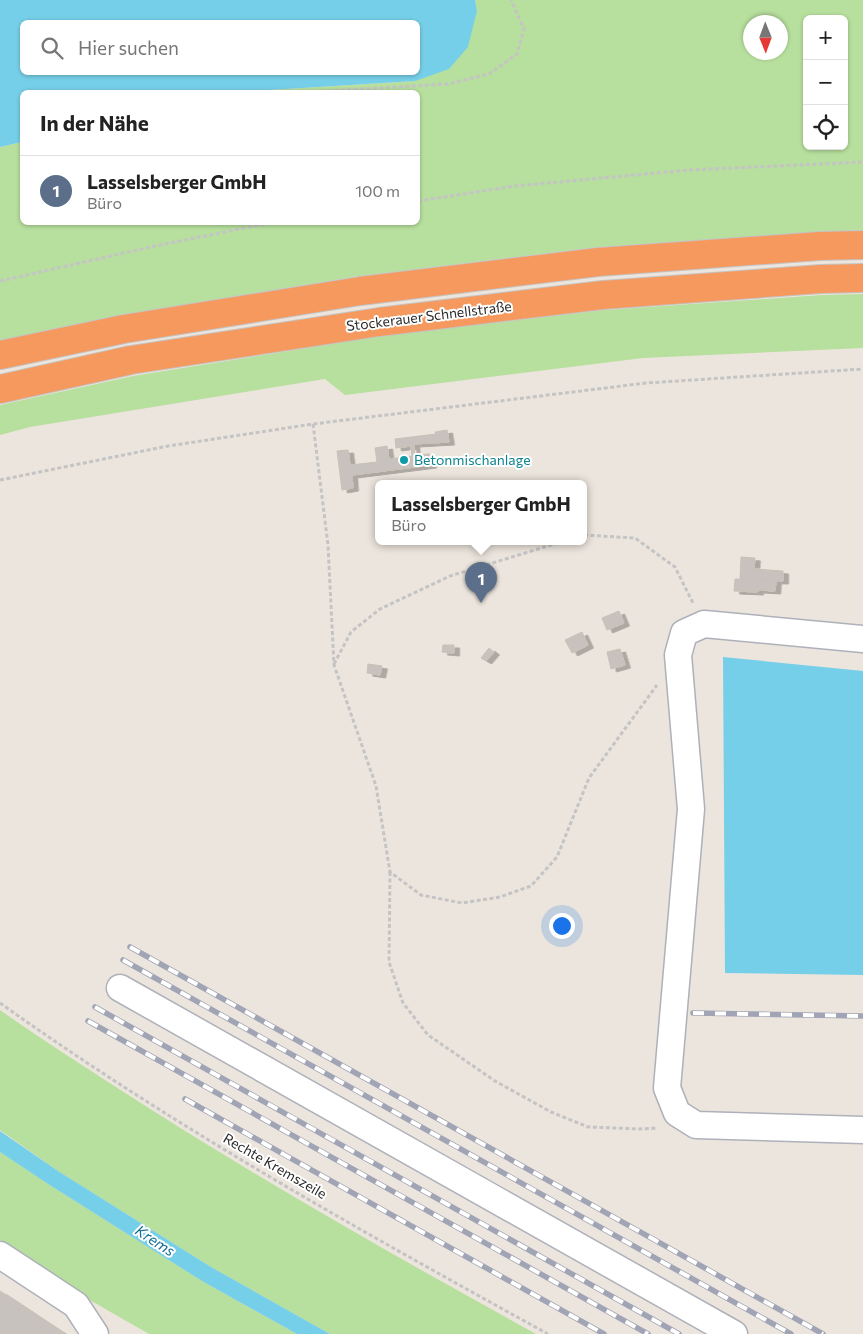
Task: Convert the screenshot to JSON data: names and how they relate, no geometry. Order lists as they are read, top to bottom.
{
  "streets": {
    "highway": ["Stockerauer Schnellstraße"],
    "path": ["Rechte Kremszeile"]
  },
  "water": ["Krems"],
  "places": ["Betonmischanlage"],
  "north": "bottom",
  "page": {
    "map_buttons": ["+", "−"],
    "search": "Hier suchen",
    "heading": "In der Nähe",
    "list": [
      {
        "mark": "1",
        "name": "Lasselsberger GmbH",
        "note": "Büro",
        "value": "100 m"
      }
    ],
    "popup": ["Lasselsberger GmbH", "Büro"],
    "pins": "1"
  }
}
